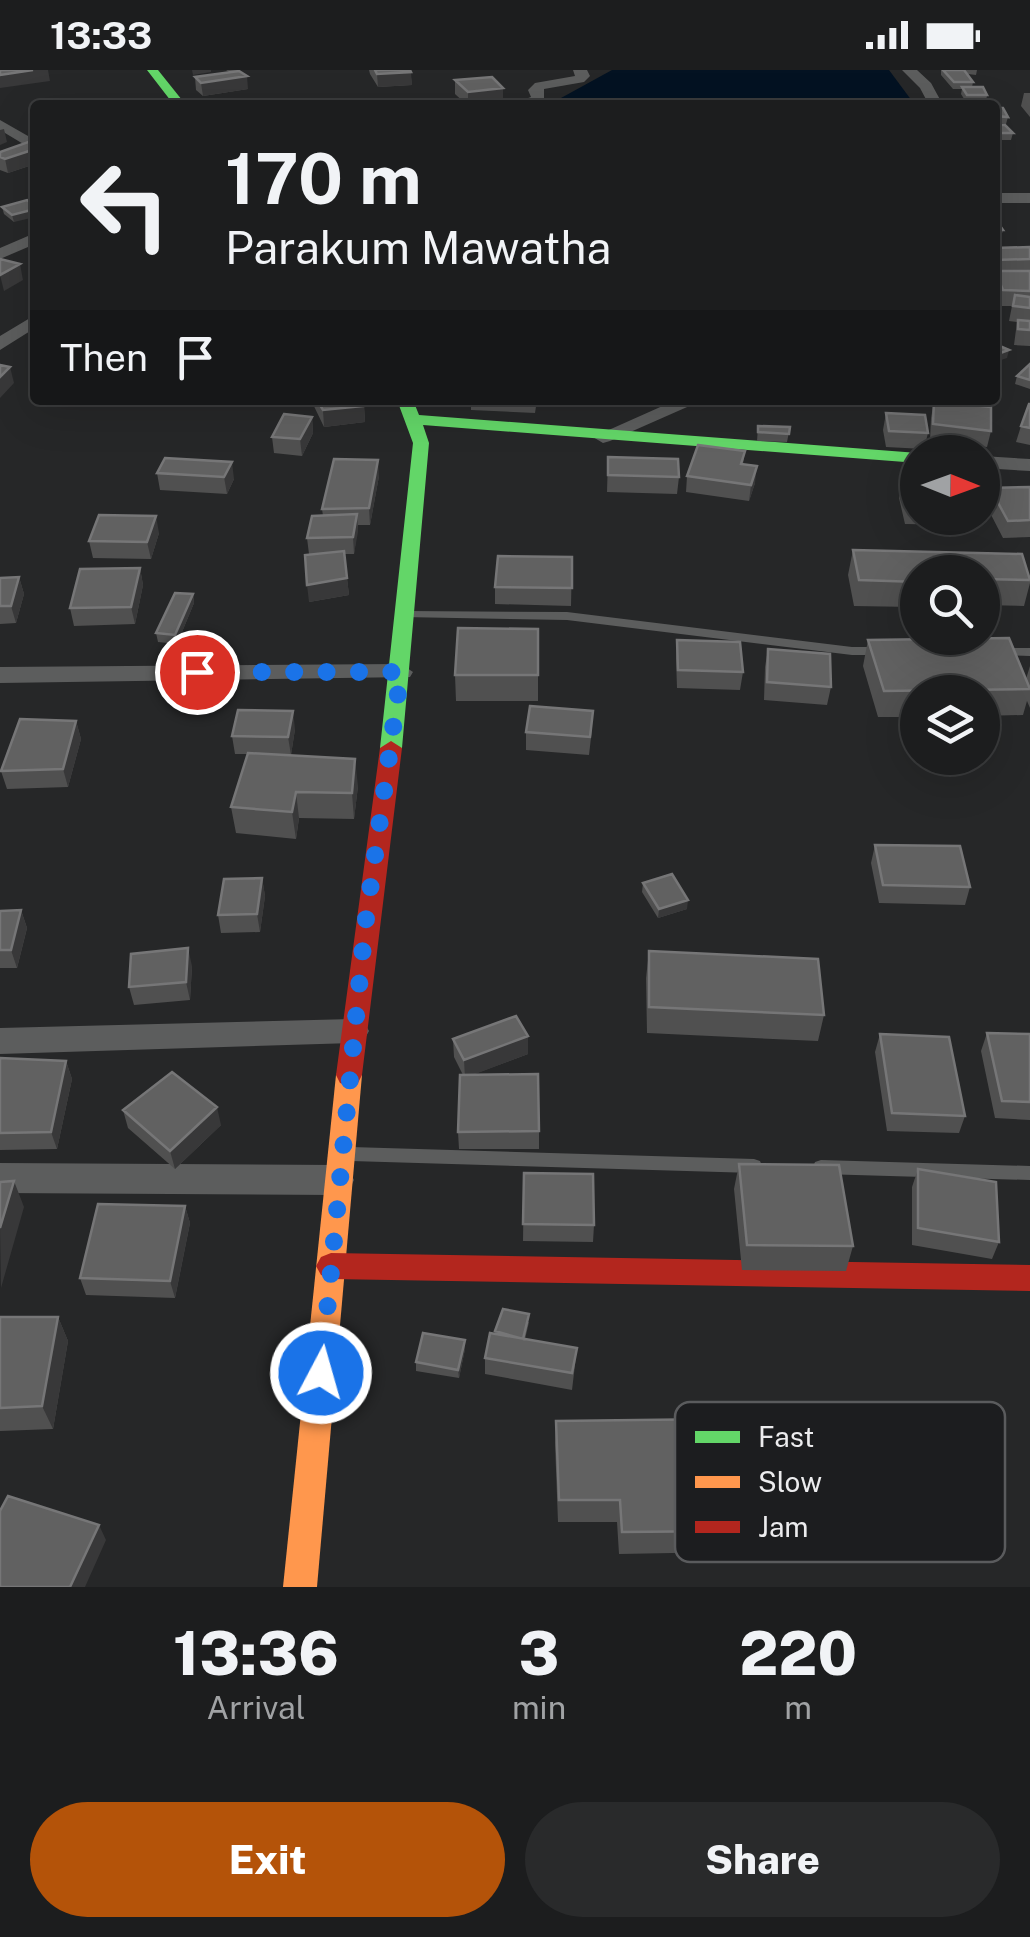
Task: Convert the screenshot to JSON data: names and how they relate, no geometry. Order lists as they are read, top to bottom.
{
  "legend": ["Fast", "Slow", "Jam"],
  "north": "right",
  "page": {
    "status": "13:33",
    "turn": ["170 m", "Parakum Mawatha"],
    "then": "Then",
    "eta": [
      "13:36",
      "Arrival",
      "3",
      "min",
      "220",
      "m"
    ],
    "buttons": ["Exit", "Share"]
  }
}
